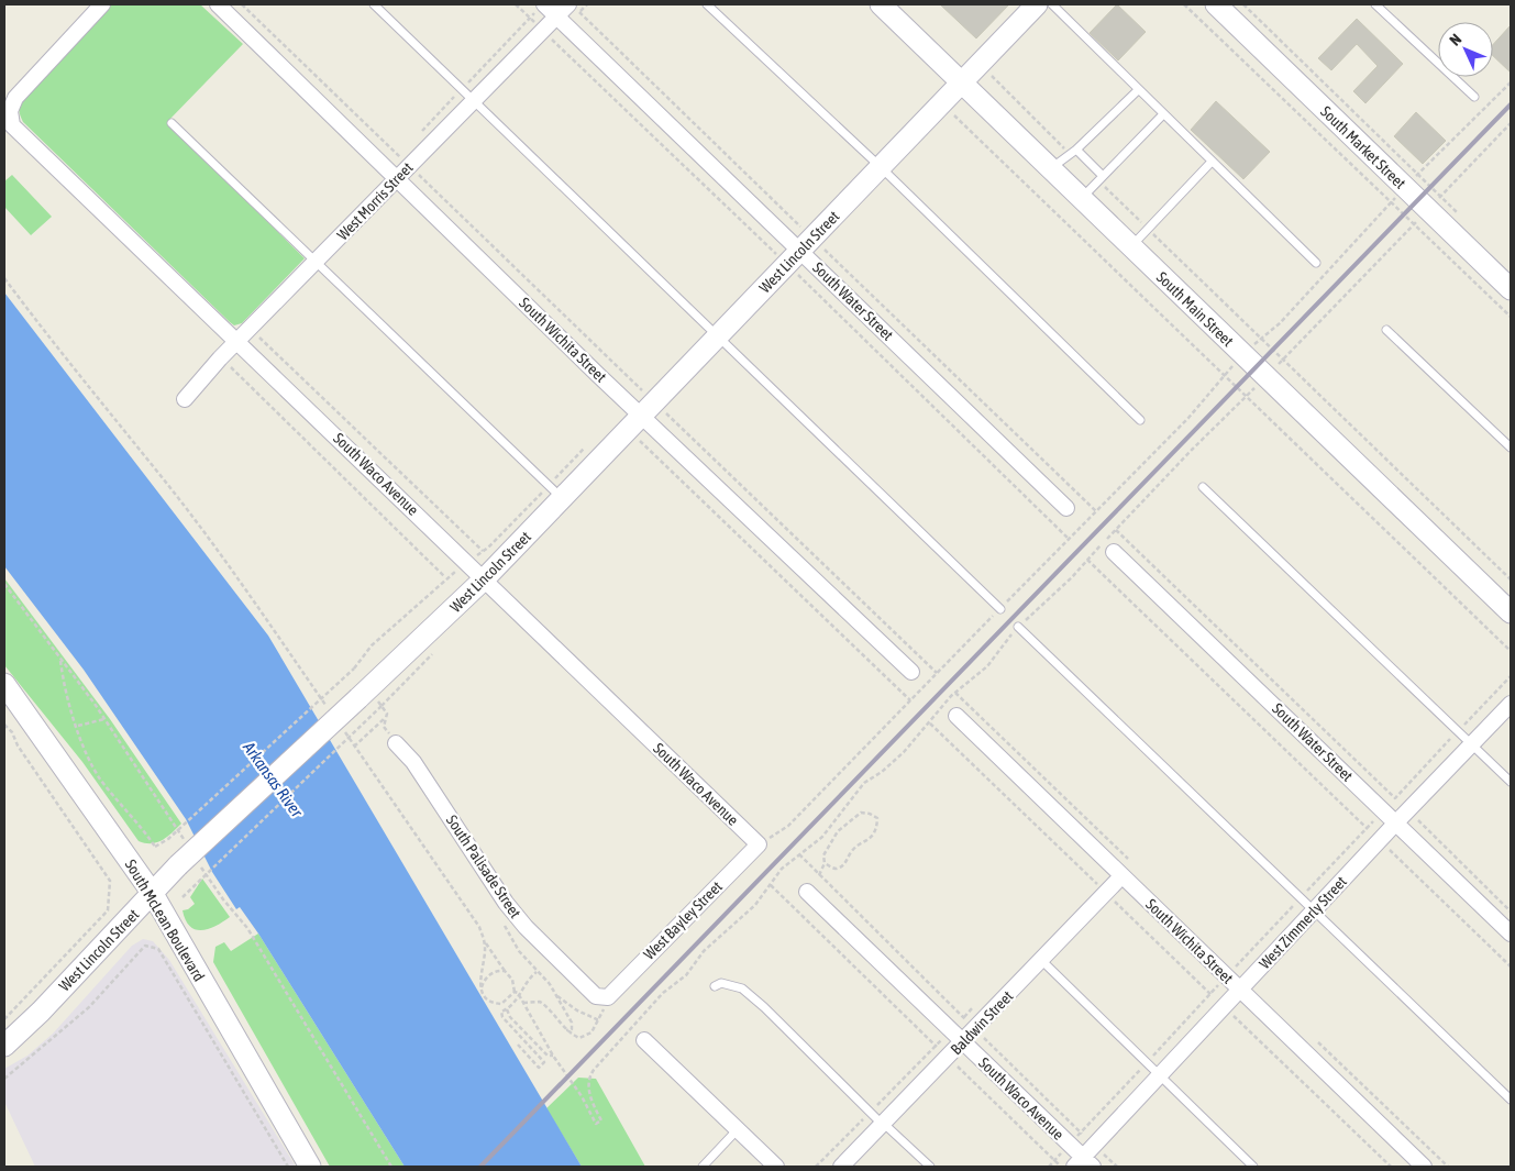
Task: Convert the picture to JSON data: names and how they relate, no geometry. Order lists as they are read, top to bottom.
{
  "streets": {
    "street": [
      "South Market Street",
      "West Morris Street",
      "West Lincoln Street",
      "South Water Street",
      "South Main Street",
      "South Wichita Street",
      "South Waco Avenue",
      "South Palisade Street",
      "South McLean Boulevard",
      "West Bayley Street",
      "West Zimmerly Street",
      "Baldwin Street"
    ]
  },
  "crossings": [
    ["West Morris Street", "South Water Street"],
    ["West Morris Street", "South Wichita Street"],
    ["West Morris Street", "South Waco Avenue"],
    ["West Lincoln Street", "South Water Street"],
    ["West Lincoln Street", "South Main Street"],
    ["West Lincoln Street", "South Wichita Street"],
    ["West Lincoln Street", "South Waco Avenue"],
    ["West Lincoln Street", "South McLean Boulevard"],
    ["South Water Street", "West Zimmerly Street"],
    ["South Wichita Street", "West Zimmerly Street"],
    ["South Wichita Street", "Baldwin Street"],
    ["South Waco Avenue", "West Bayley Street"],
    ["South Waco Avenue", "West Zimmerly Street"],
    ["South Waco Avenue", "Baldwin Street"],
    ["South Palisade Street", "West Bayley Street"]
  ],
  "water": ["Arkansas River"],
  "north": "top left"
}
